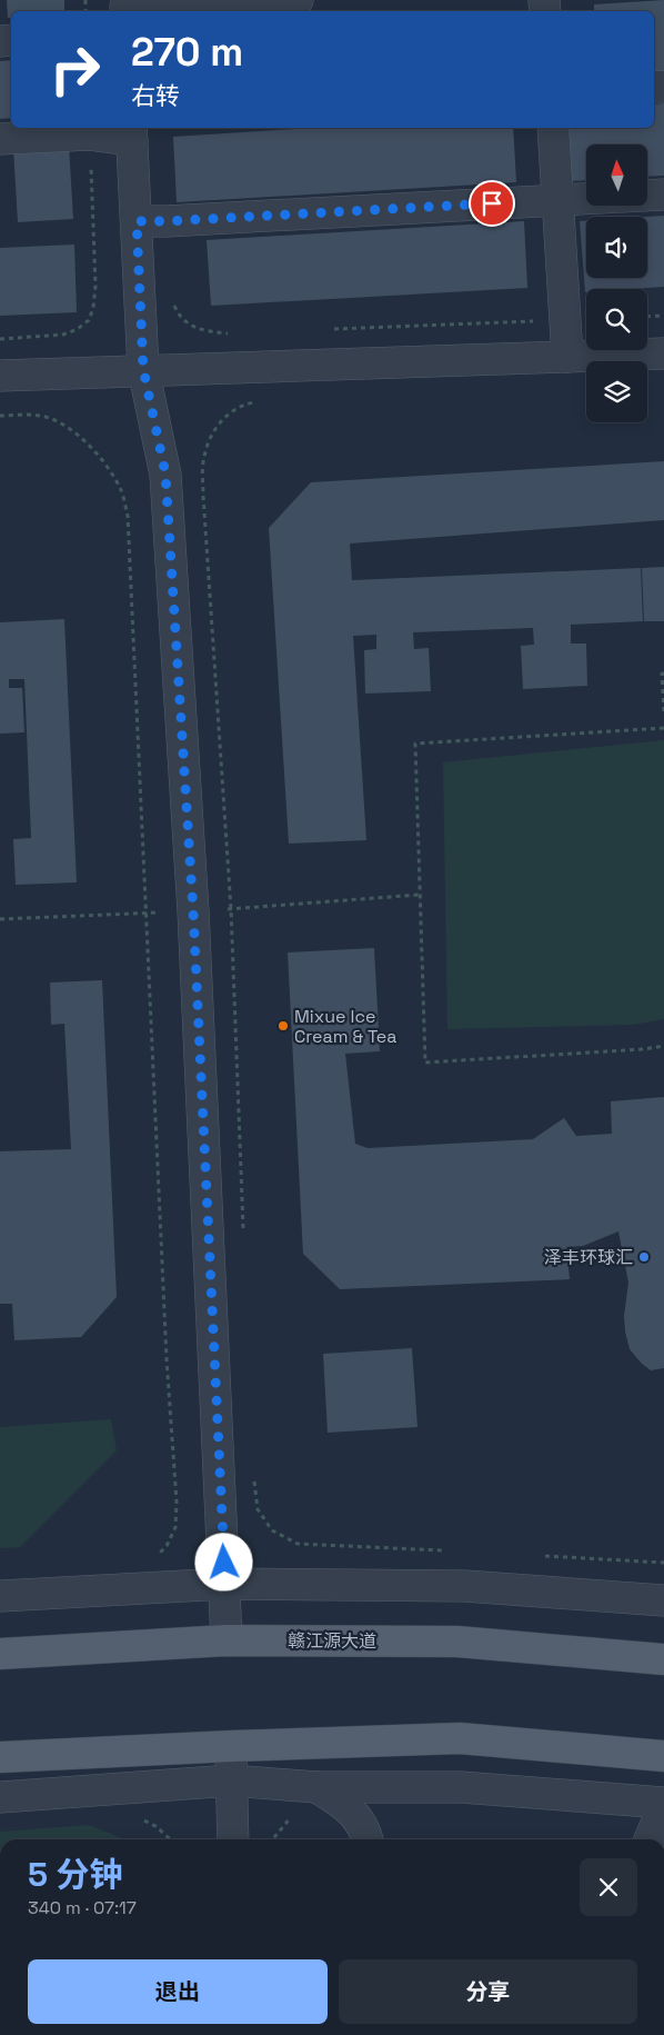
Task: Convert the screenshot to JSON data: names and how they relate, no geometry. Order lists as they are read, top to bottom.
{
  "streets": {
    "main road": ["赣江源大道"]
  },
  "places": ["Mixue Ice Cream & Tea", "泽丰环球汇"],
  "north": "top",
  "page": {
    "turn": ["270 m", "右转"],
    "heading": ["5 分钟", "340 m · 07:17"],
    "buttons": ["退出", "分享"]
  }
}
